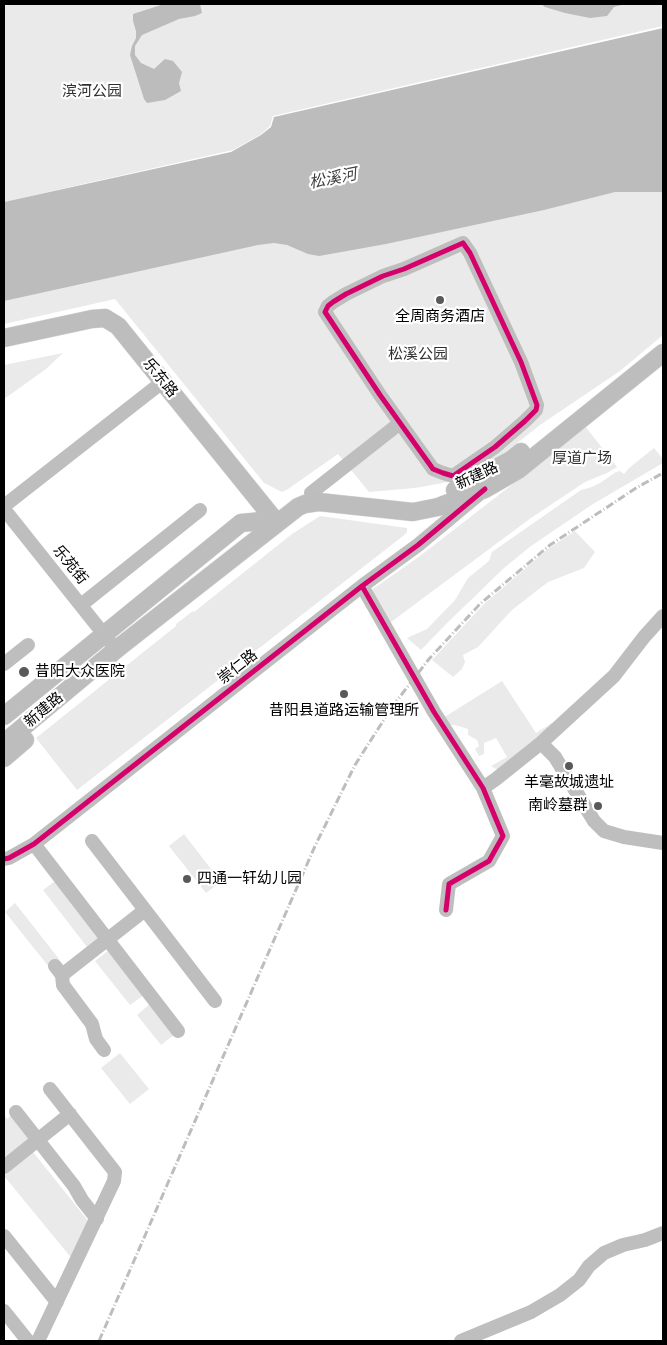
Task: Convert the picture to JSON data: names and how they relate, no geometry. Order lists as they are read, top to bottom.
{
  "streets": {
    "main road": ["乐东路", "新建路"],
    "street": ["乐苑街", "崇仁路"]
  },
  "crossings": [
    ["乐东路", "新建路"],
    ["新建路", "乐苑街"],
    ["新建路", "崇仁路"]
  ],
  "water": ["松溪河"],
  "parks": ["滨河公园", "松溪公园", "厚道广场"],
  "places": [
    "全周商务酒店",
    "昔阳大众医院",
    "昔阳县道路运输管理所",
    "羊毫故城遗址",
    "南岭墓群",
    "四通一轩幼儿园"
  ]
}
